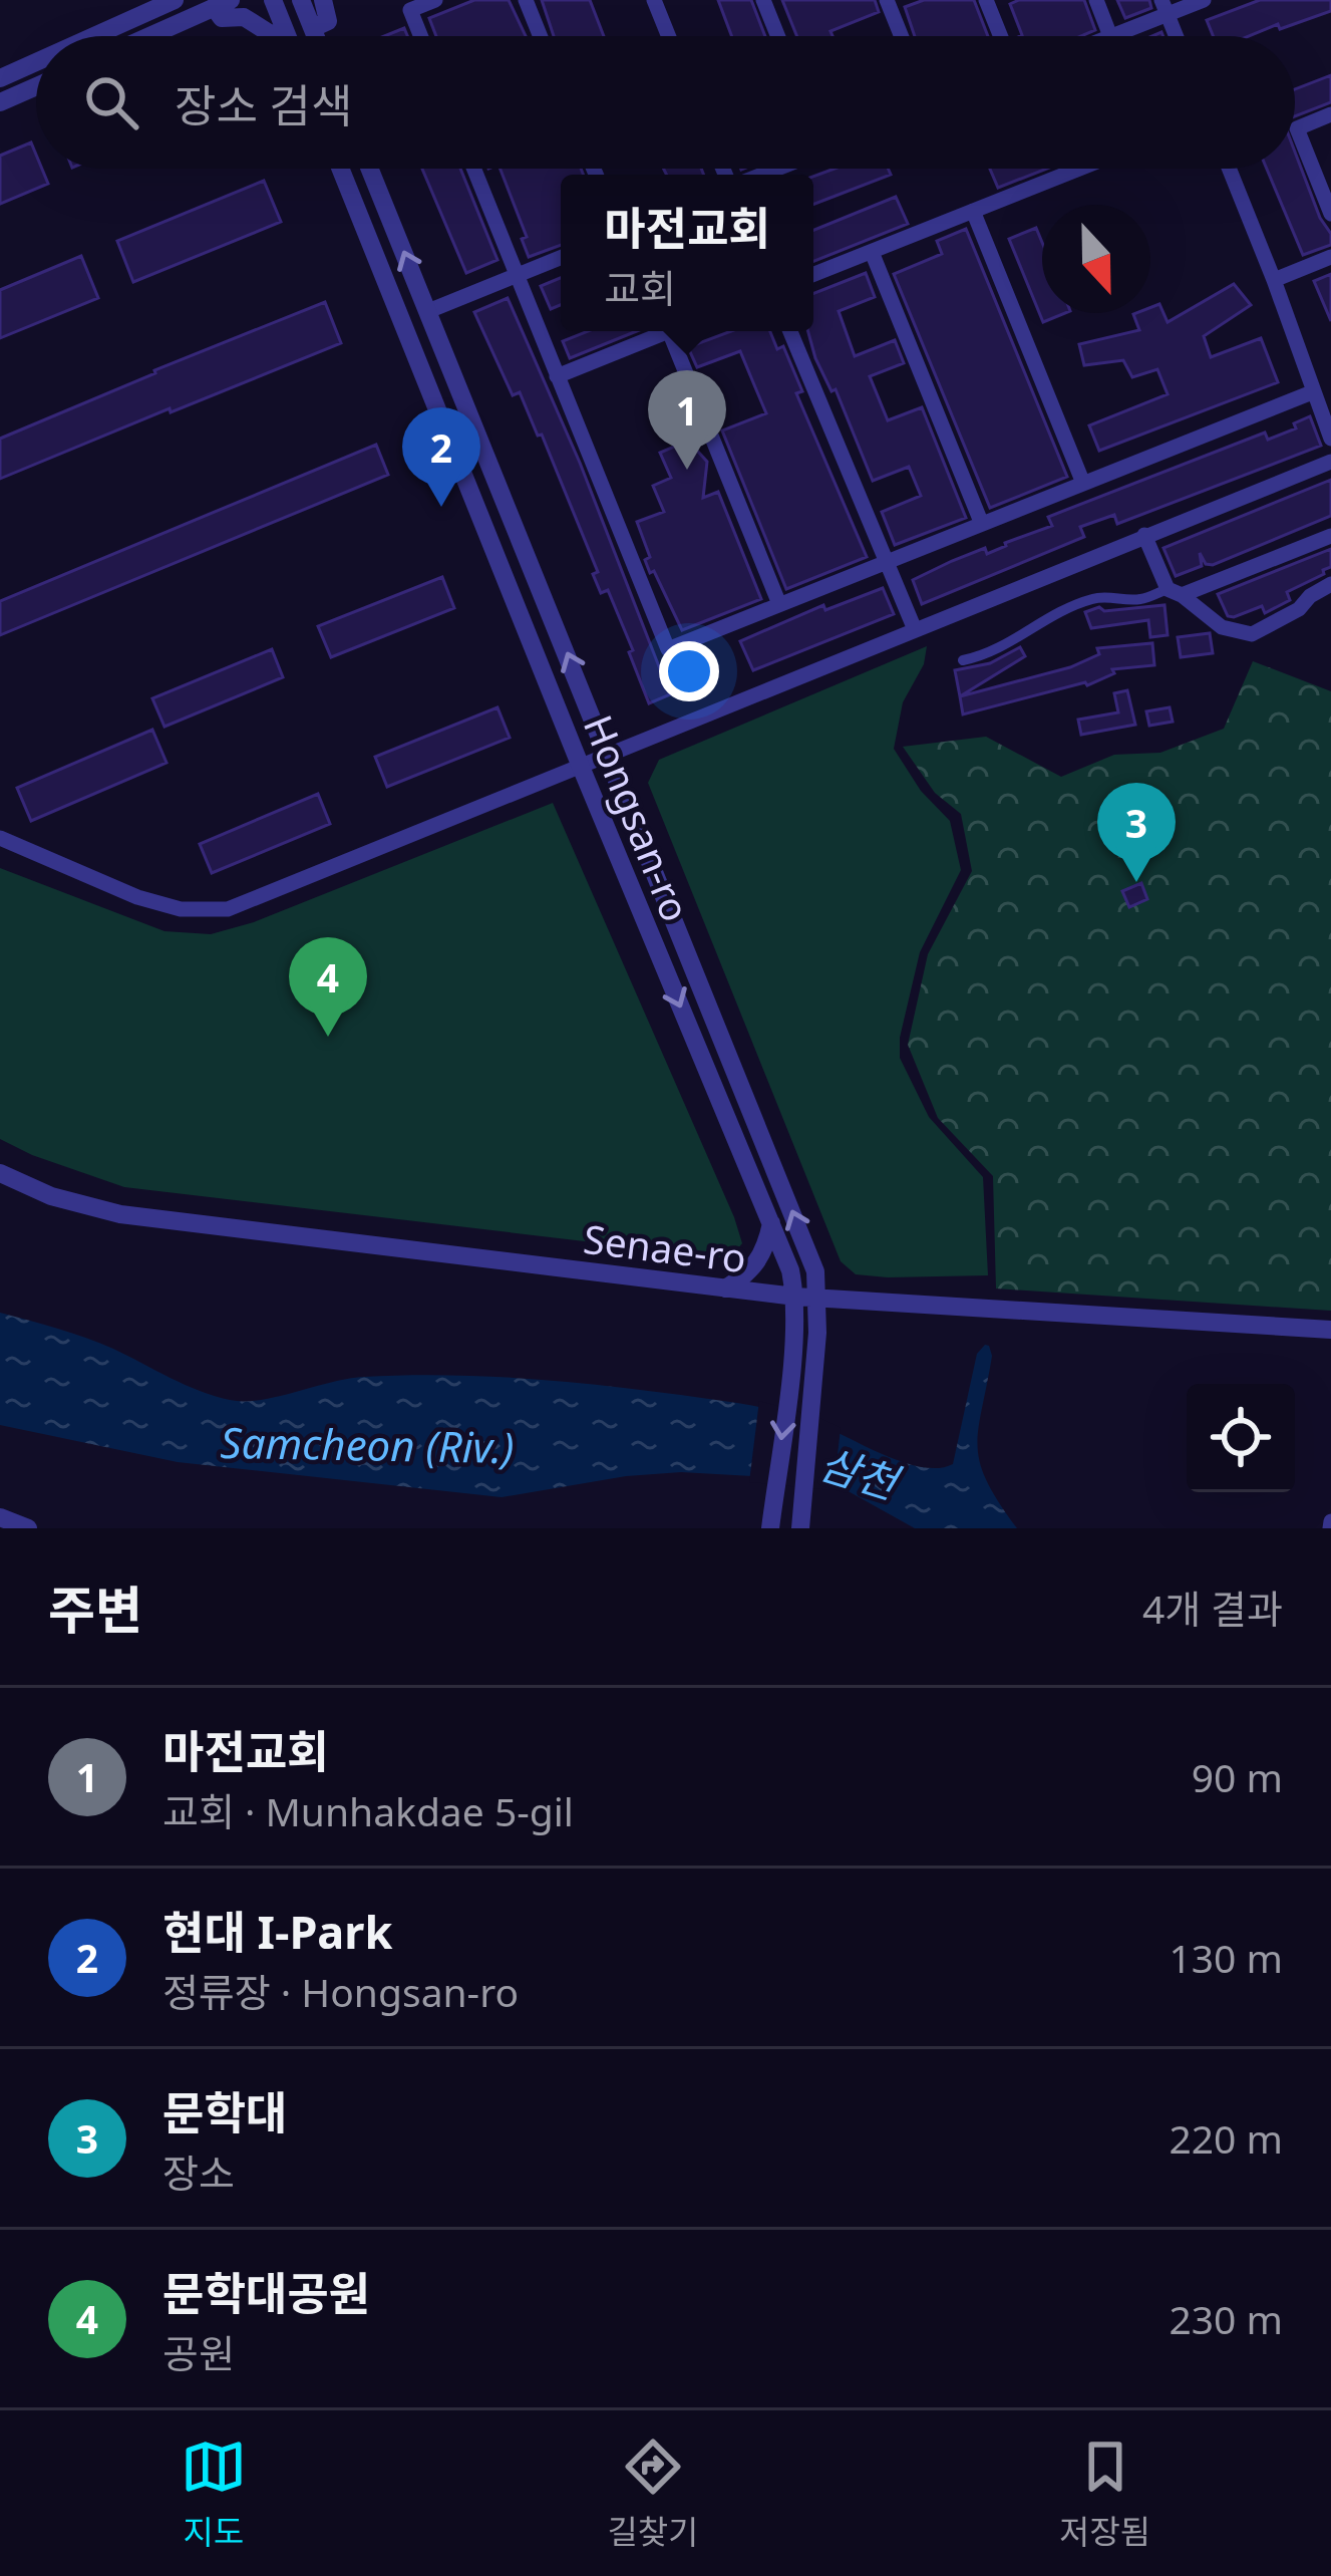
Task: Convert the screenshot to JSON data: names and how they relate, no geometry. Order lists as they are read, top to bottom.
{
  "streets": {
    "street": ["Hongsan-ro", "Senae-ro"]
  },
  "crossings": [
    ["Hongsan-ro", "Senae-ro"]
  ],
  "water": ["Samcheon (Riv.)", "삼천"],
  "north": "bottom",
  "page": {
    "search": "장소 검색",
    "popup": ["마전교회", "교회"],
    "pins": [
      "1",
      "2",
      "3",
      "4"
    ],
    "heading": ["주변", "4개 결과"],
    "list": [
      {
        "mark": "1",
        "name": "마전교회",
        "note": "교회 · Munhakdae 5-gil",
        "value": "90 m"
      },
      {
        "mark": "2",
        "name": "현대 I-Park",
        "note": "정류장 · Hongsan-ro",
        "value": "130 m"
      },
      {
        "mark": "3",
        "name": "문학대",
        "note": "장소",
        "value": "220 m"
      },
      {
        "mark": "4",
        "name": "문학대공원",
        "note": "공원",
        "value": "230 m"
      }
    ],
    "nav": ["지도", "길찾기", "저장됨"]
  }
}
